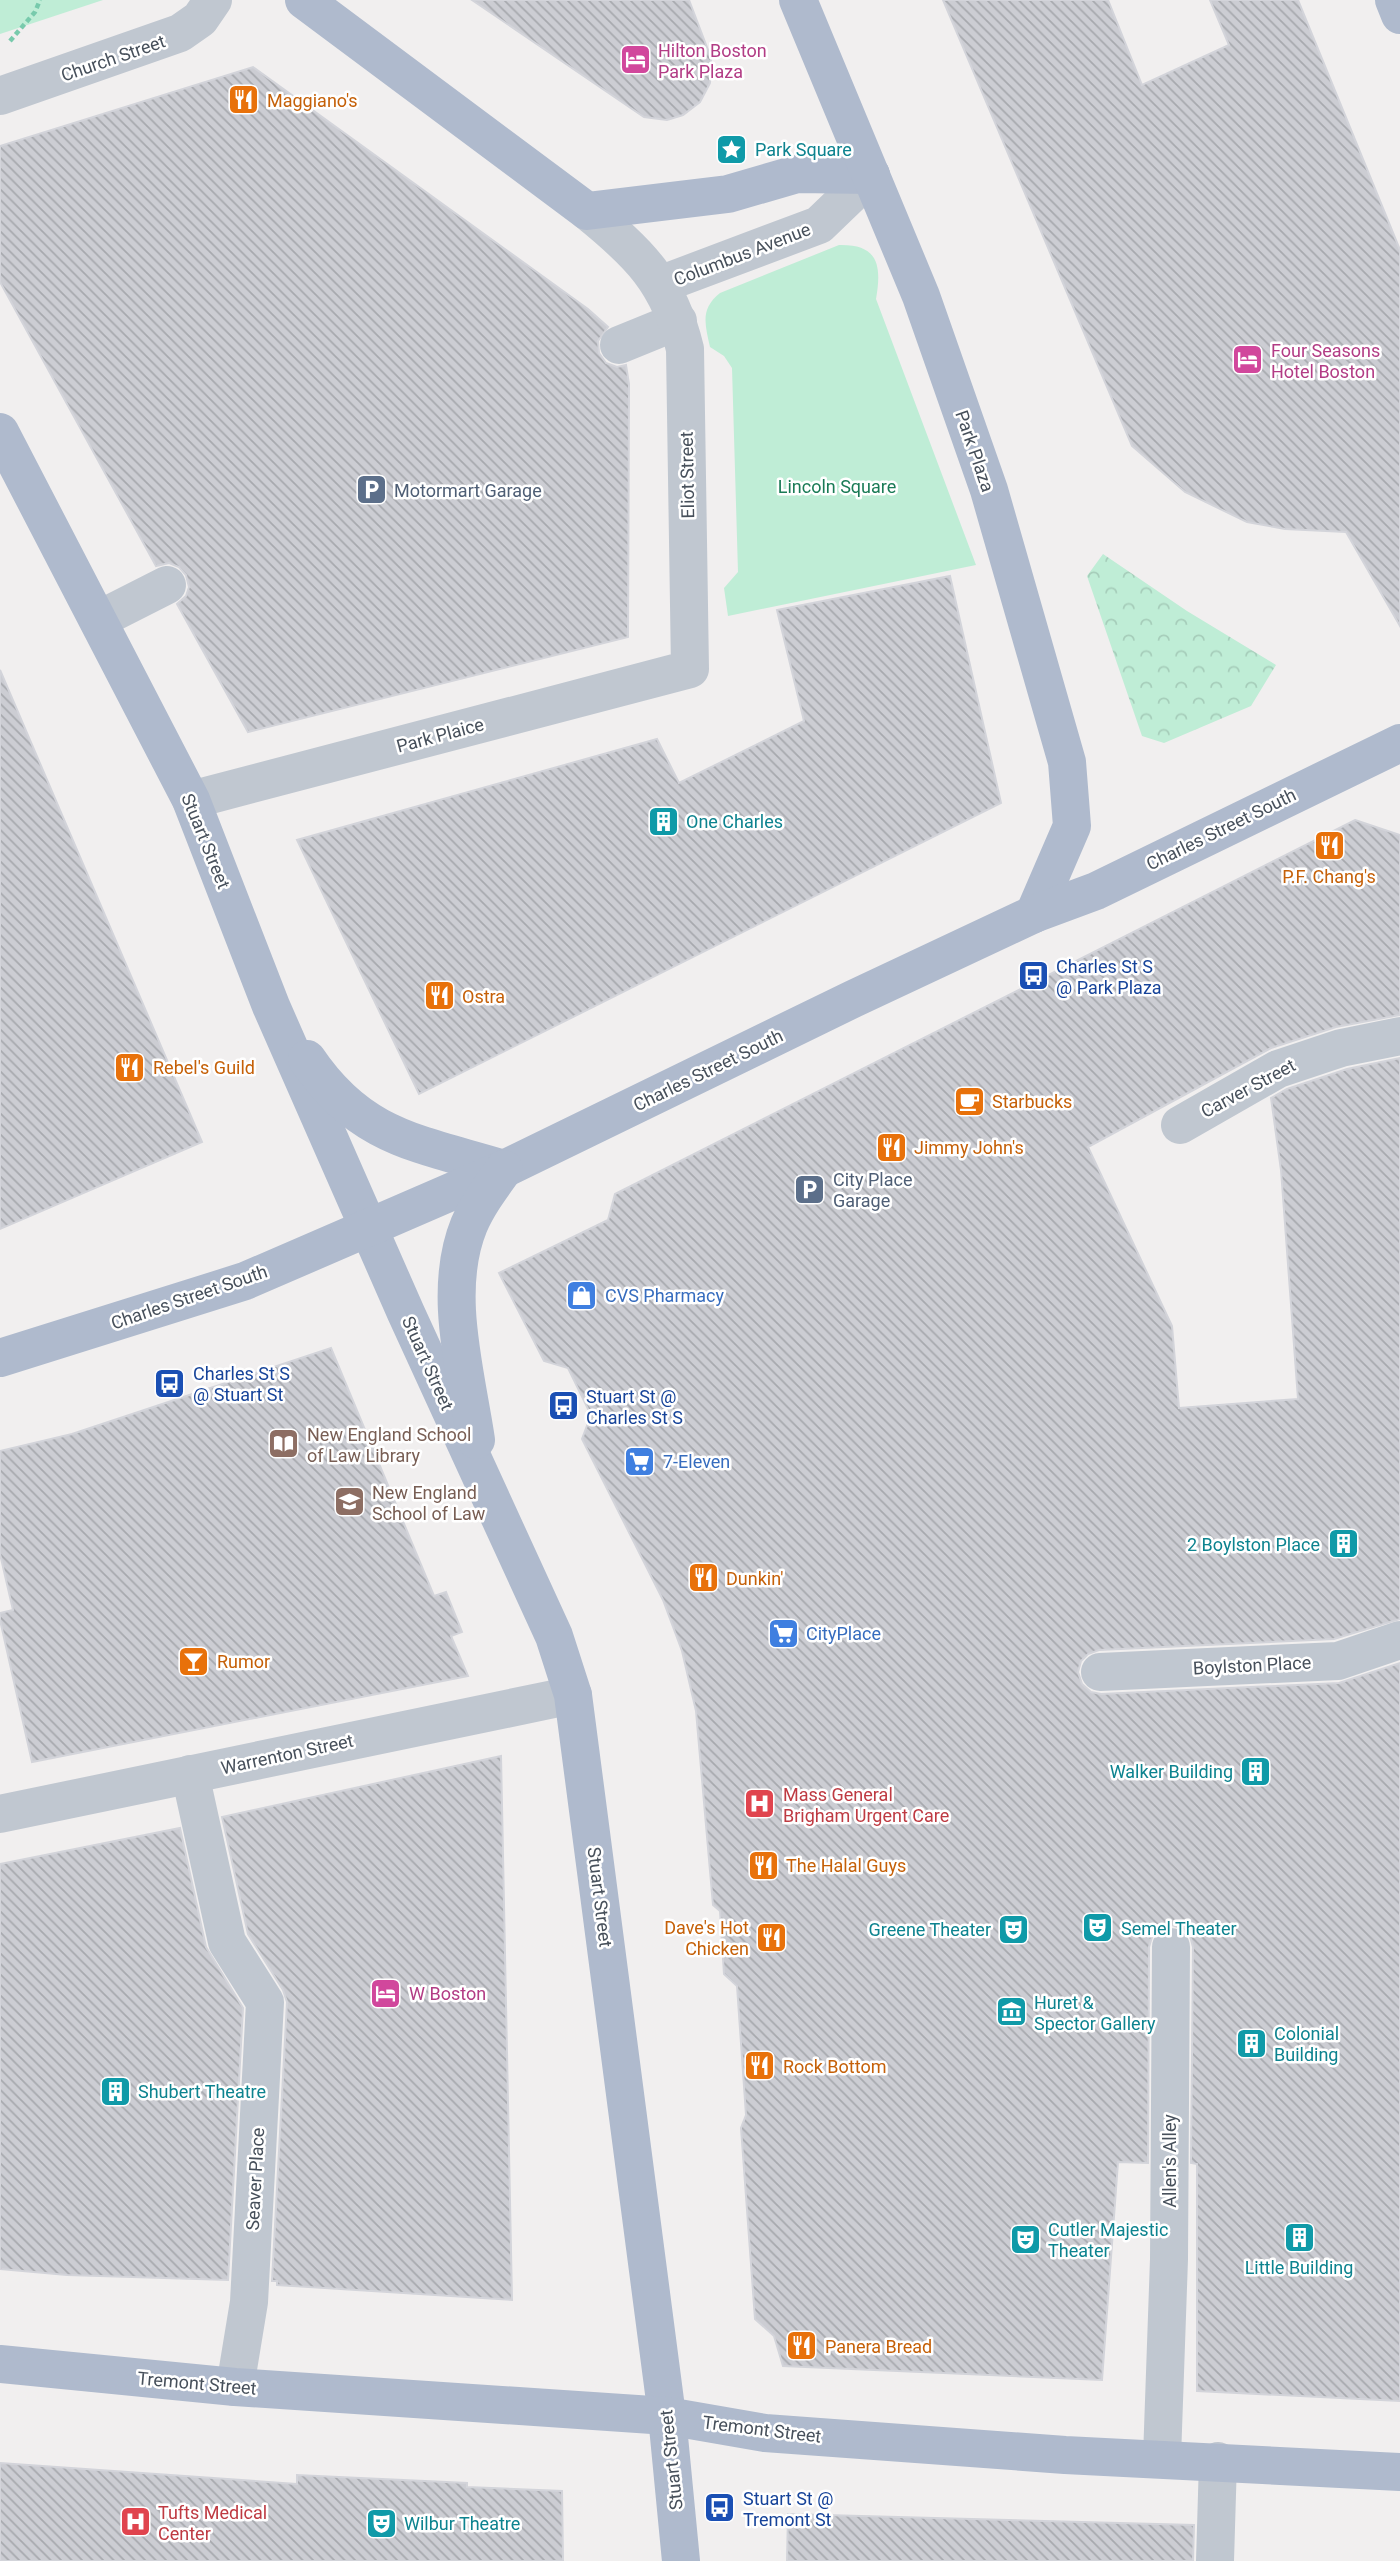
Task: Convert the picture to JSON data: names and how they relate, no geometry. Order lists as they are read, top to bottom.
{
  "streets": {
    "main road": [
      "Columbus Avenue",
      "Park Plaza",
      "Charles Street South",
      "Stuart Street",
      "Tremont Street"
    ],
    "street": [
      "Church Street",
      "Eliot Street",
      "Park Plaice",
      "Carver Street",
      "Boylston Place",
      "Warrenton Street",
      "Allen's Alley",
      "Seaver Place"
    ]
  },
  "crossings": [
    ["Columbus Avenue", "Park Plaza"],
    ["Columbus Avenue", "Eliot Street"],
    ["Park Plaza", "Charles Street South"],
    ["Eliot Street", "Park Plaice"],
    ["Park Plaice", "Stuart Street"],
    ["Charles Street South", "Stuart Street"],
    ["Stuart Street", "Warrenton Street"],
    ["Stuart Street", "Tremont Street"],
    ["Warrenton Street", "Seaver Place"],
    ["Allen's Alley", "Tremont Street"],
    ["Seaver Place", "Tremont Street"]
  ],
  "parks": ["Lincoln Square"],
  "places": {
    "hotel": ["Hilton Boston Park Plaza", "Four Seasons Hotel Boston", "W Boston"],
    "restaurant": [
      "Maggiano's",
      "P.F. Chang's",
      "Ostra",
      "Rebel's Guild",
      "Jimmy John's",
      "Dunkin'",
      "The Halal Guys",
      "Dave's Hot Chicken",
      "Rock Bottom",
      "Panera Bread"
    ],
    "place": ["Park Square"],
    "parking": ["Motormart Garage", "City Place Garage"],
    "building": [
      "One Charles",
      "2 Boylston Place",
      "Walker Building",
      "Colonial Building",
      "Shubert Theatre",
      "Little Building"
    ],
    "bus stop": [
      "Charles St S @ Park Plaza",
      "Charles St S @ Stuart St",
      "Stuart St @ Charles St S",
      "Stuart St @ Tremont St"
    ],
    "cafe": ["Starbucks"],
    "shop": ["CVS Pharmacy"],
    "library": ["New England School of Law Library"],
    "supermarket": ["7-Eleven", "CityPlace"],
    "school or university": ["New England School of Law"],
    "bar": ["Rumor"],
    "hospital": ["Mass General Brigham Urgent Care", "Tufts Medical Center"],
    "theatre": [
      "Semel Theater",
      "Greene Theater",
      "Cutler Majestic Theater",
      "Wilbur Theatre"
    ],
    "museum": ["Huret & Spector Gallery"]
  }
}
